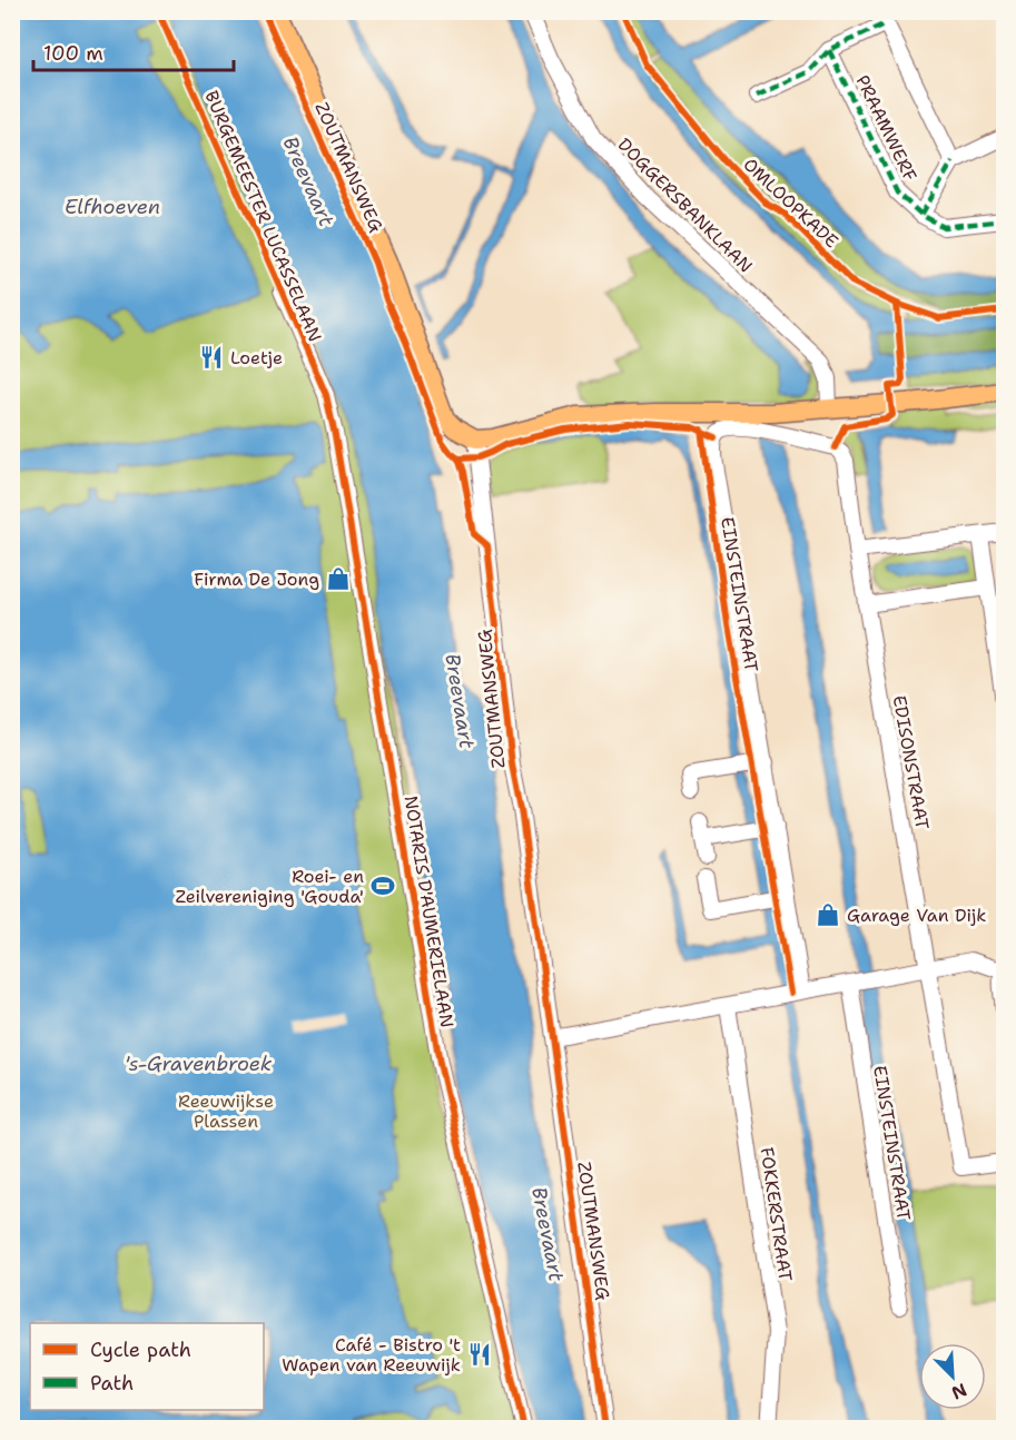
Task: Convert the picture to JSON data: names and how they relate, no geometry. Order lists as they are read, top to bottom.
{
  "streets": {
    "main road": ["ZOUTMANSWEG"],
    "street": [
      "PRAAMWERF",
      "DOGGERSBANKLAAN",
      "BURGEMEESTER LUCASSELAAN",
      "EINSTEINSTRAAT",
      "EDISONSTRAAT",
      "NOTARIS D'AUMERIELAAN",
      "FOKKERSTRAAT"
    ],
    "cycle path": ["OMLOOPKADE"]
  },
  "crossings": [
    ["BURGEMEESTER LUCASSELAAN", "NOTARIS D'AUMERIELAAN"],
    ["EINSTEINSTRAAT", "EDISONSTRAAT"]
  ],
  "water": ["Breevaart", "Elfhoeven", "'s-Gravenbroek"],
  "parks": ["Reeuwijkse Plassen"],
  "places": {
    "restaurant": ["Loetje", "Café - Bistro 't Wapen van Reeuwijk"],
    "shop": ["Firma De Jong", "Garage Van Dijk"],
    "sports": ["Roei- en Zeilvereniging 'Gouda'"]
  },
  "legend": ["Cycle path", "Path"],
  "scale_bar": "100 m",
  "north": "bottom right"
}
